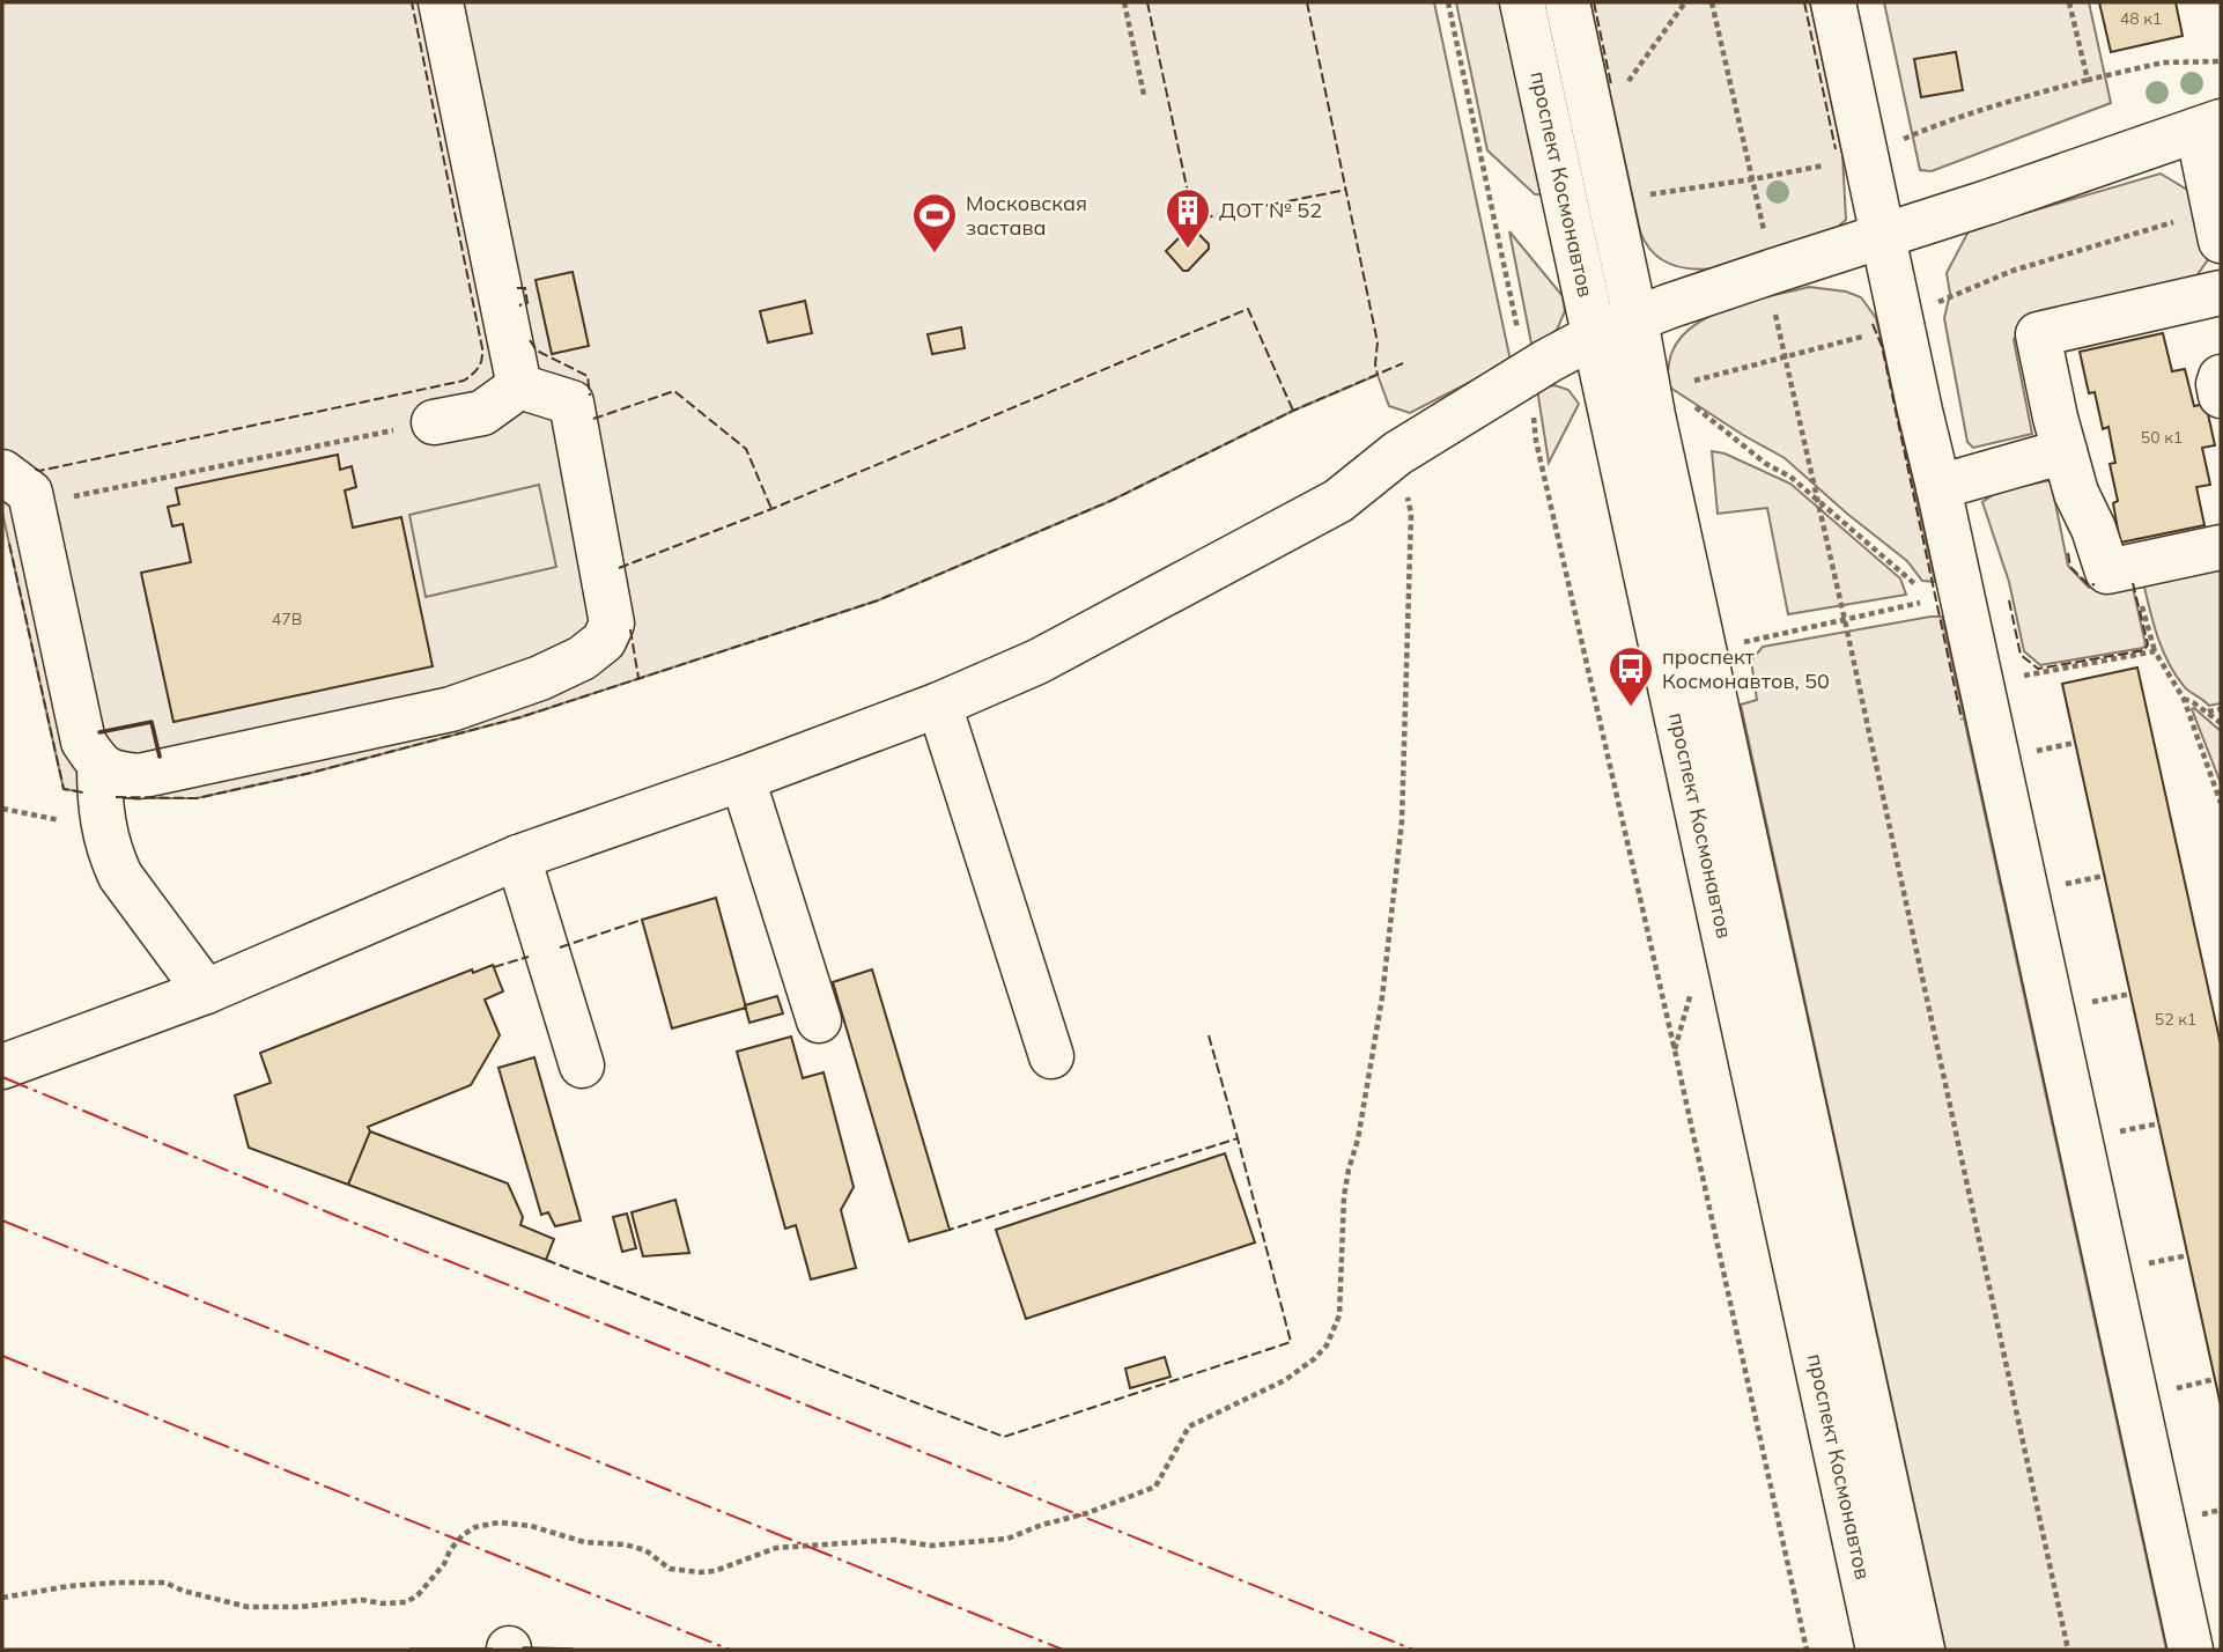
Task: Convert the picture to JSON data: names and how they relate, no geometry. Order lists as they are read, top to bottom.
{
  "streets": {
    "street": ["проспект Космонавтов"]
  },
  "places": {
    "building": ["ДОТ № 52"],
    "sports": ["Московская застава"],
    "bus stop": ["проспект Космонавтов, 50"]
  },
  "house_numbers": [
    "48 к1",
    "50 к1",
    "47В",
    "52 к1"
  ]
}
